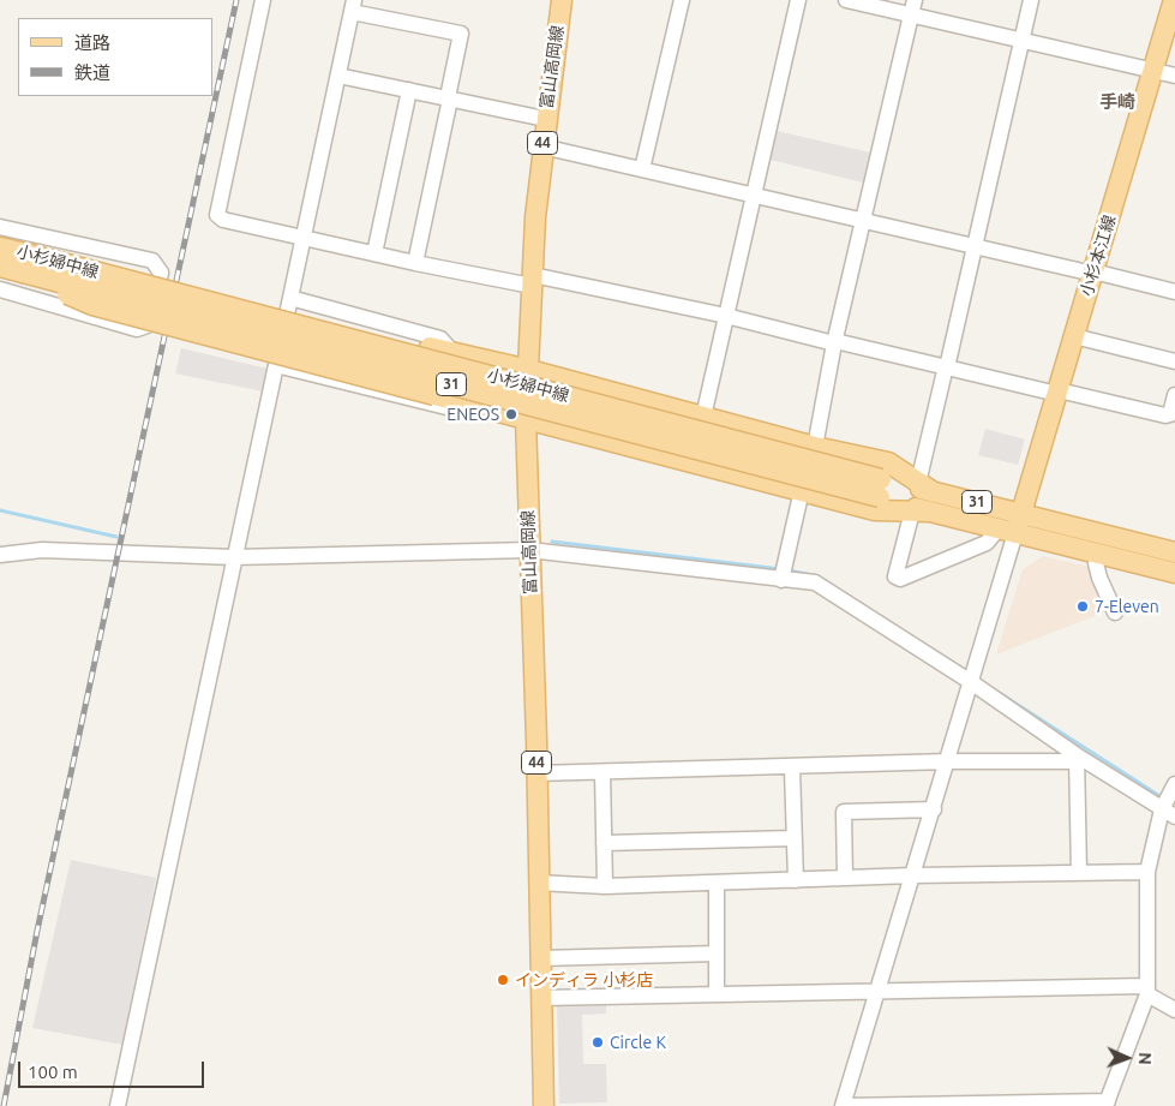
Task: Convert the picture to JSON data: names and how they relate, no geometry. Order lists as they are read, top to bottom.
{
  "streets": {
    "main road": [
      "富山高岡線",
      "44",
      "小杉本江線",
      "小杉婦中線",
      "31"
    ]
  },
  "crossings": [
    ["富山高岡線", "31"],
    ["小杉本江線", "小杉婦中線"],
    ["小杉婦中線", "31"]
  ],
  "districts": ["手崎"],
  "places": [
    "ENEOS",
    "7-Eleven",
    "インディラ 小杉店",
    "Circle K"
  ],
  "legend": ["道路", "鉄道"],
  "scale_bar": "100 m",
  "north": "right"
}
